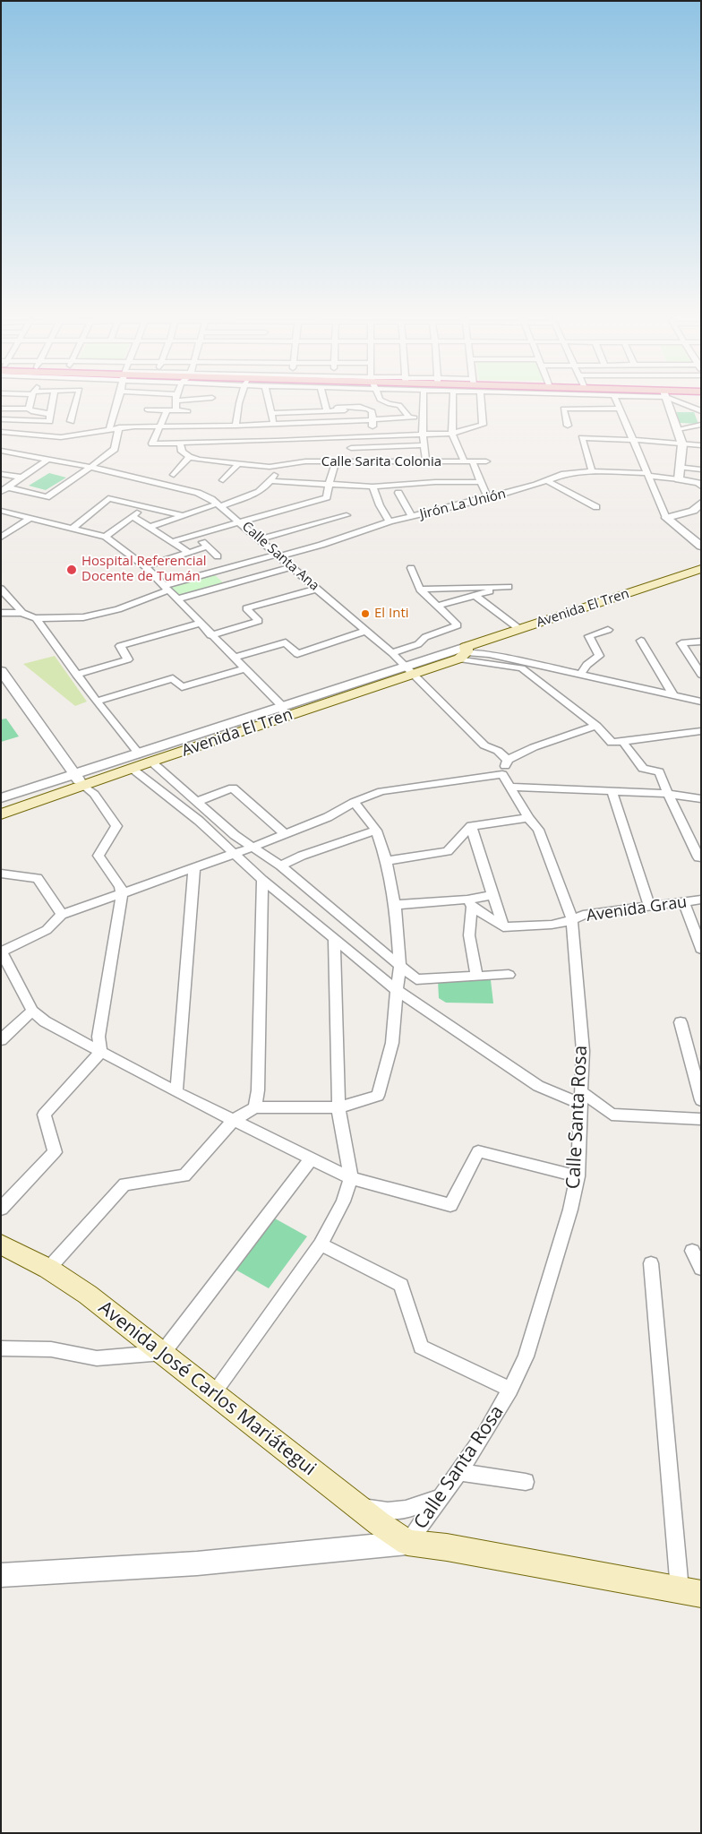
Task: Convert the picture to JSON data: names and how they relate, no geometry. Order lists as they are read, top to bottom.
{
  "streets": {
    "main road": ["Avenida El Tren", "Avenida José Carlos Mariátegui"],
    "street": [
      "Calle Sarita Colonia",
      "Jirón La Unión",
      "Calle Santa Ana",
      "Avenida Grau",
      "Calle Santa Rosa"
    ]
  },
  "crossings": [
    ["Jirón La Unión", "Calle Santa Ana"],
    ["Calle Santa Ana", "Avenida El Tren"],
    ["Avenida Grau", "Calle Santa Rosa"],
    ["Calle Santa Rosa", "Avenida José Carlos Mariátegui"]
  ],
  "places": ["Hospital Referencial Docente de Tumán", "El Inti"]
}
